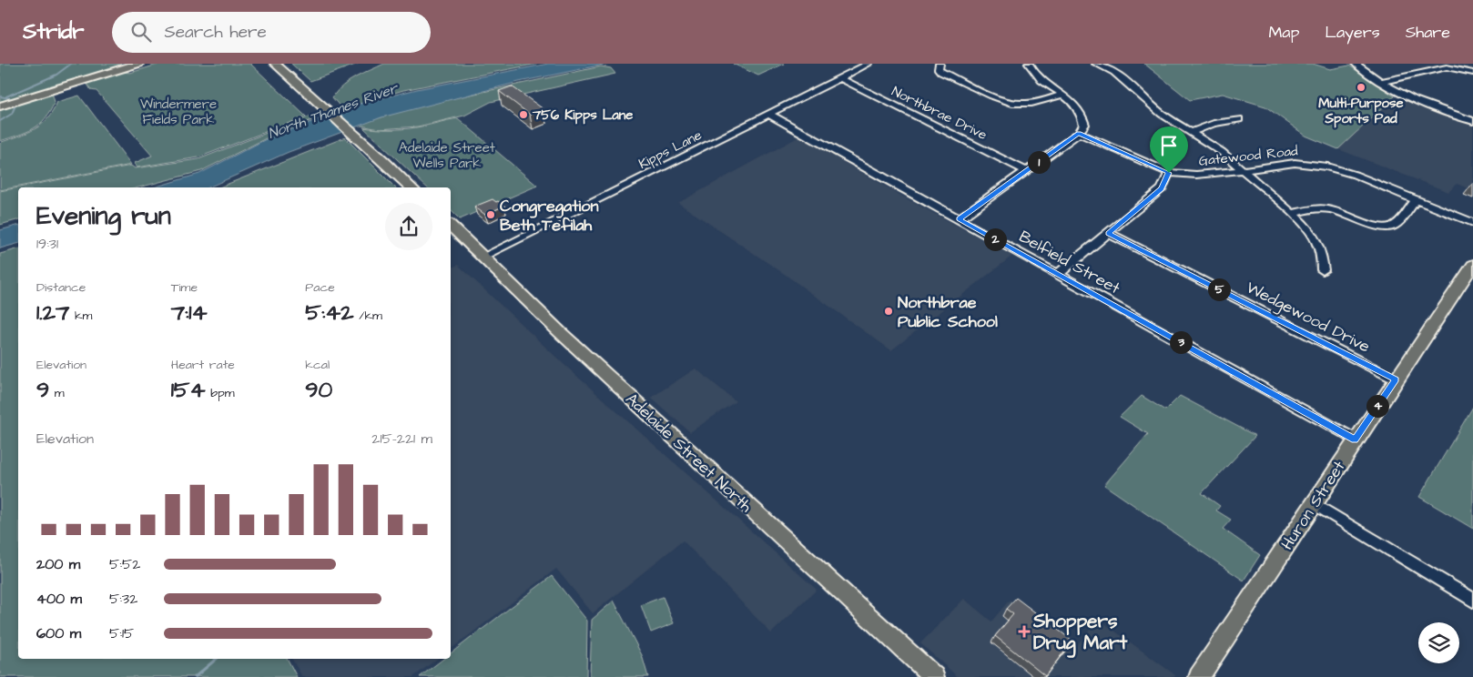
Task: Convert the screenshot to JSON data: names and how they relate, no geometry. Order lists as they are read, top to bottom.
{
  "streets": {
    "main road": ["Adelaide Street North", "Huron Street"],
    "street": [
      "Northbrae Drive",
      "Kipps Lane",
      "Gatewood Road",
      "Belfield Street",
      "Wedgewood Drive"
    ]
  },
  "crossings": [
    ["Northbrae Drive", "Kipps Lane"],
    ["Kipps Lane", "Belfield Street"],
    ["Kipps Lane", "Adelaide Street North"],
    ["Belfield Street", "Huron Street"],
    ["Wedgewood Drive", "Huron Street"]
  ],
  "water": ["North Thames River"],
  "parks": ["Windermere Fields Park", "Adelaide Street Wells Park"],
  "places": {
    "other": [
      "Multi-Purpose Sports Pad",
      "756 Kipps Lane",
      "Congregation Beth Tefilah",
      "Northbrae Public School"
    ],
    "health": ["Shoppers Drug Mart"]
  },
  "page": {
    "header": "Stridr",
    "search": "Search here",
    "nav": ["Map", "Layers", "Share"],
    "pins": [
      "1",
      "2",
      "5",
      "3",
      "4"
    ],
    "heading": ["Evening run", "19:31"],
    "stats": [
      ["Distance", "1.27 km"],
      ["Time", "7:14"],
      ["Pace", "5:42 /km"],
      ["Elevation", "9 m"],
      ["Heart rate", "154 bpm"],
      ["kcal", "90"]
    ],
    "chart": ["Elevation", "215–221 m"],
    "list": [
      {
        "name": "200 m",
        "note": "5:52"
      },
      {
        "name": "400 m",
        "note": "5:32"
      },
      {
        "name": "600 m",
        "note": "5:15"
      }
    ]
  }
}
